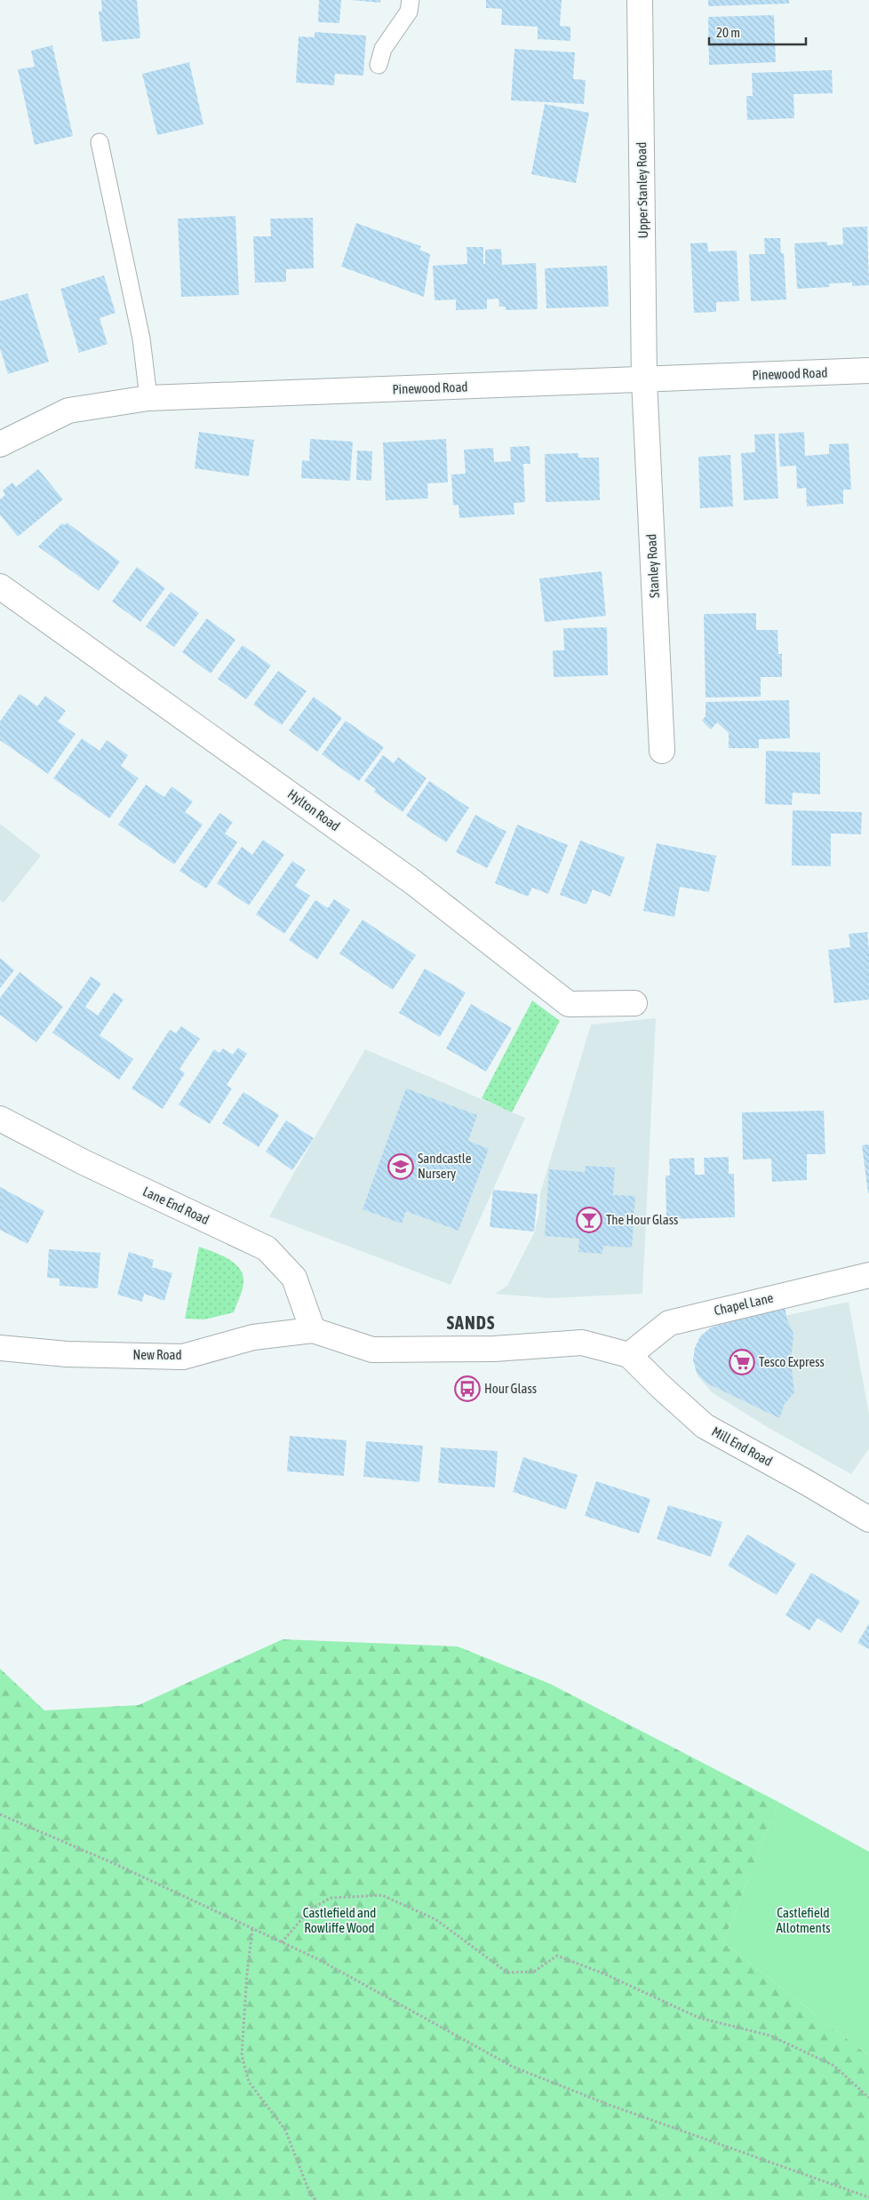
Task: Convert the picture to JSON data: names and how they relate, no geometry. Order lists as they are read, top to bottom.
{
  "streets": {
    "main road": [
      "Upper Stanley Road",
      "Pinewood Road",
      "Stanley Road",
      "Hylton Road",
      "Lane End Road",
      "Chapel Lane",
      "New Road",
      "Mill End Road"
    ]
  },
  "crossings": [
    ["Upper Stanley Road", "Pinewood Road"],
    ["Upper Stanley Road", "Stanley Road"],
    ["Pinewood Road", "Stanley Road"],
    ["Lane End Road", "New Road"],
    ["Chapel Lane", "Mill End Road"]
  ],
  "districts": ["SANDS"],
  "parks": ["Castlefield and Rowliffe Wood", "Castlefield Allotments"],
  "places": {
    "school or university": ["Sandcastle Nursery"],
    "bar": ["The Hour Glass"],
    "supermarket": ["Tesco Express"],
    "bus stop": ["Hour Glass"]
  },
  "scale_bar": "20 m"
}
